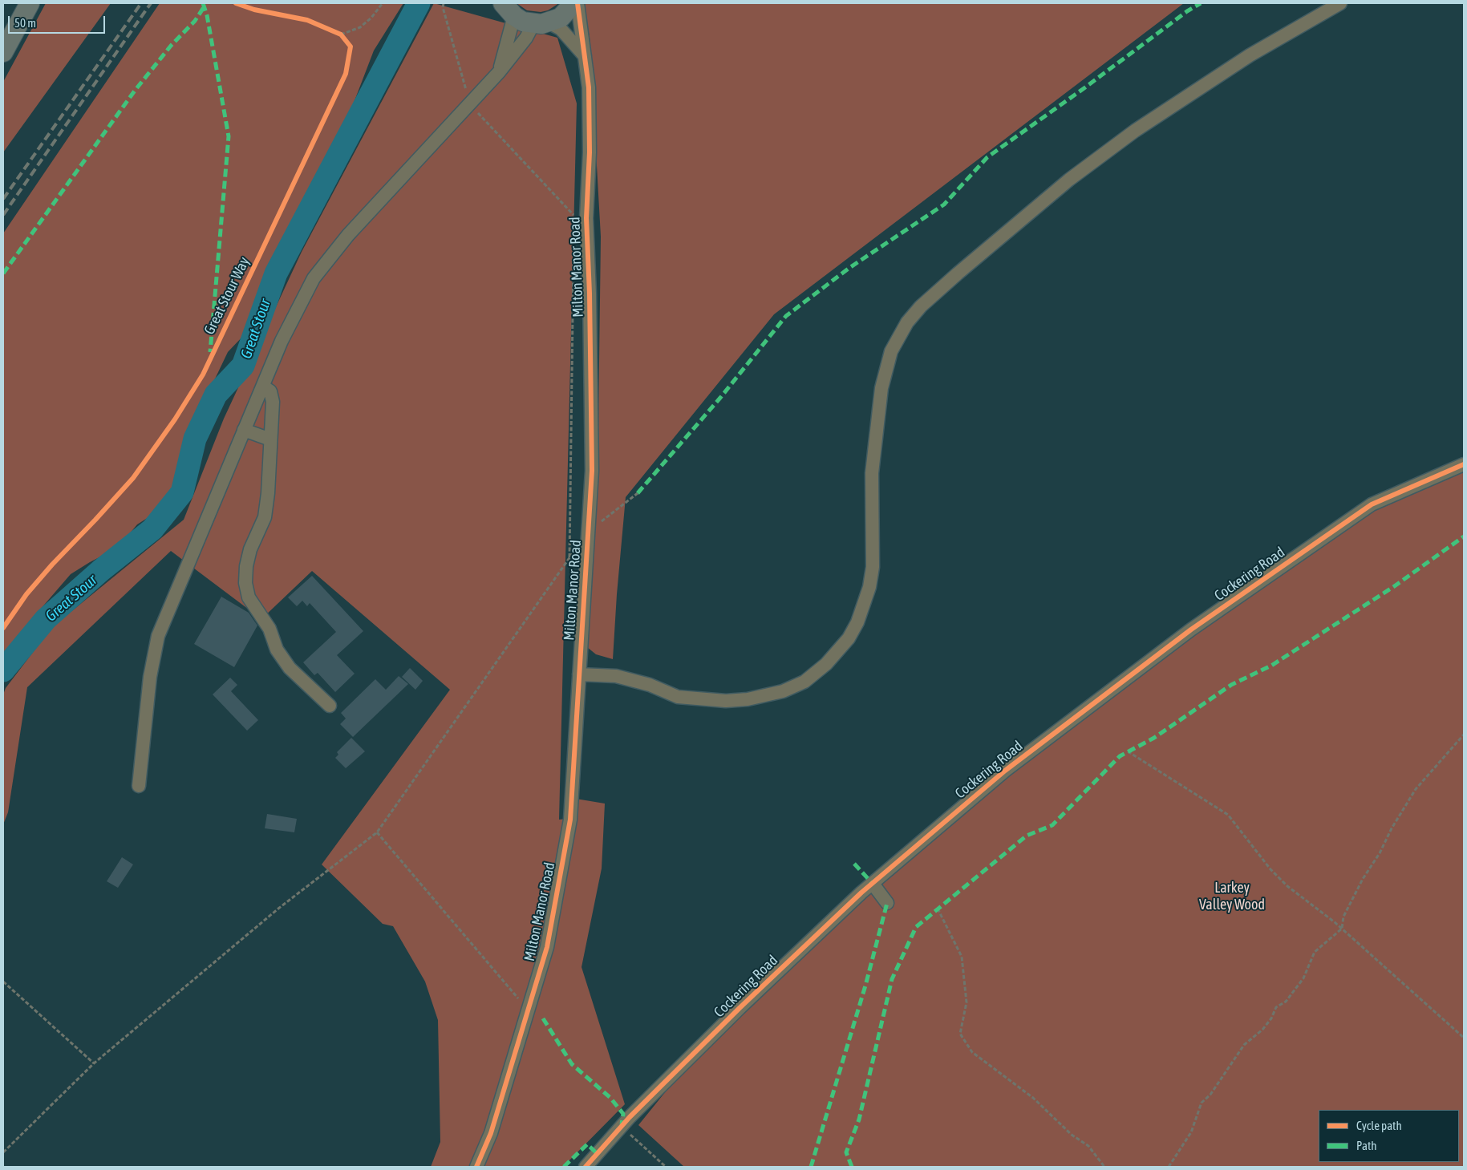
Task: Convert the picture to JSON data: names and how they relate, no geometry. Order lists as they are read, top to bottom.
{
  "streets": {
    "street": ["Milton Manor Road", "Cockering Road"],
    "cycle path": ["Great Stour Way"]
  },
  "water": ["Great Stour"],
  "parks": ["Larkey Valley Wood"],
  "legend": ["Cycle path", "Path"],
  "scale_bar": "50 m"
}
